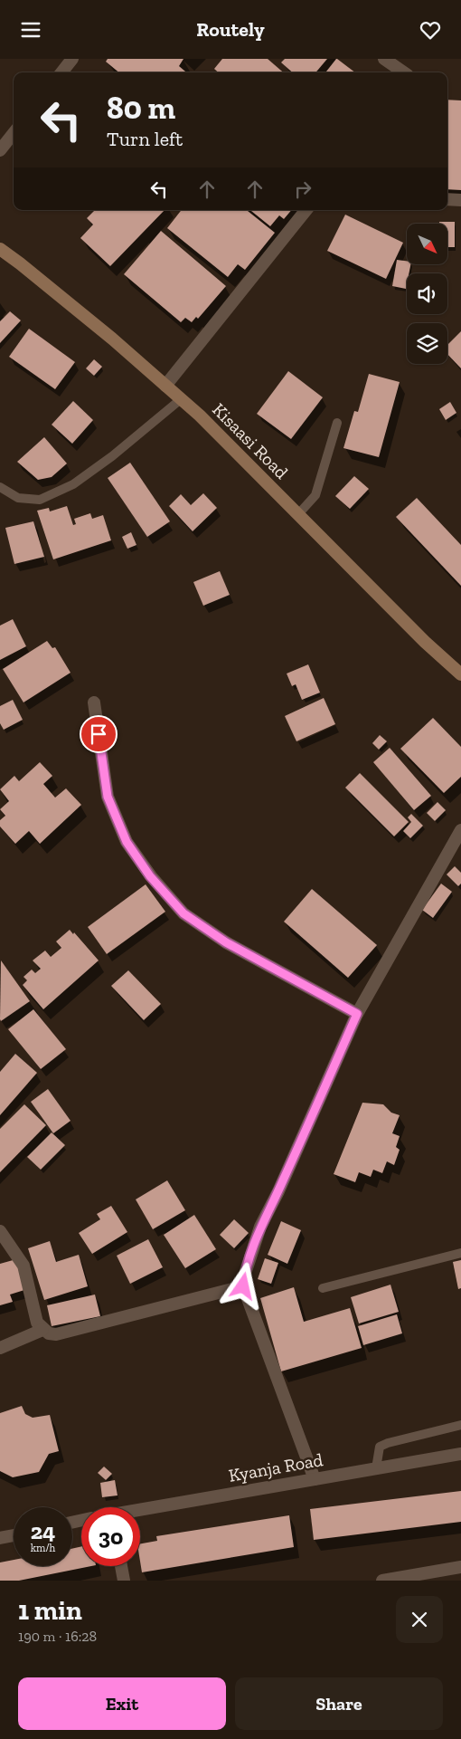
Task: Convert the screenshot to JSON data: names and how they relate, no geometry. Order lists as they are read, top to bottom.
{
  "streets": {
    "main road": ["Kisaasi Road"],
    "street": ["Kyanja Road"]
  },
  "north": "bottom right",
  "page": {
    "header": "Routely",
    "turn": ["80 m", "Turn left"],
    "speed": "24 km/h",
    "limit": "30",
    "heading": ["1 min", "190 m · 16:28"],
    "buttons": ["Exit", "Share"]
  }
}
